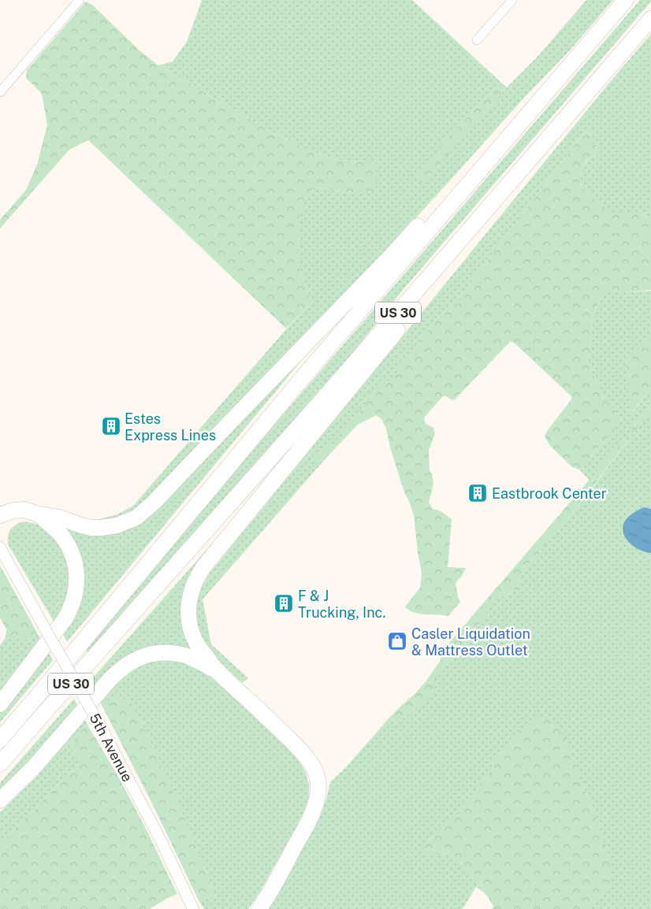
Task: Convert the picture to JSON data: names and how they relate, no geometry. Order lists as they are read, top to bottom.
{
  "streets": {
    "highway": ["US 30"],
    "street": ["5th Avenue"]
  },
  "places": {
    "building": ["Estes Express Lines", "Eastbrook Center", "F & J Trucking, Inc."],
    "shop": ["Casler Liquidation & Mattress Outlet"]
  }
}
